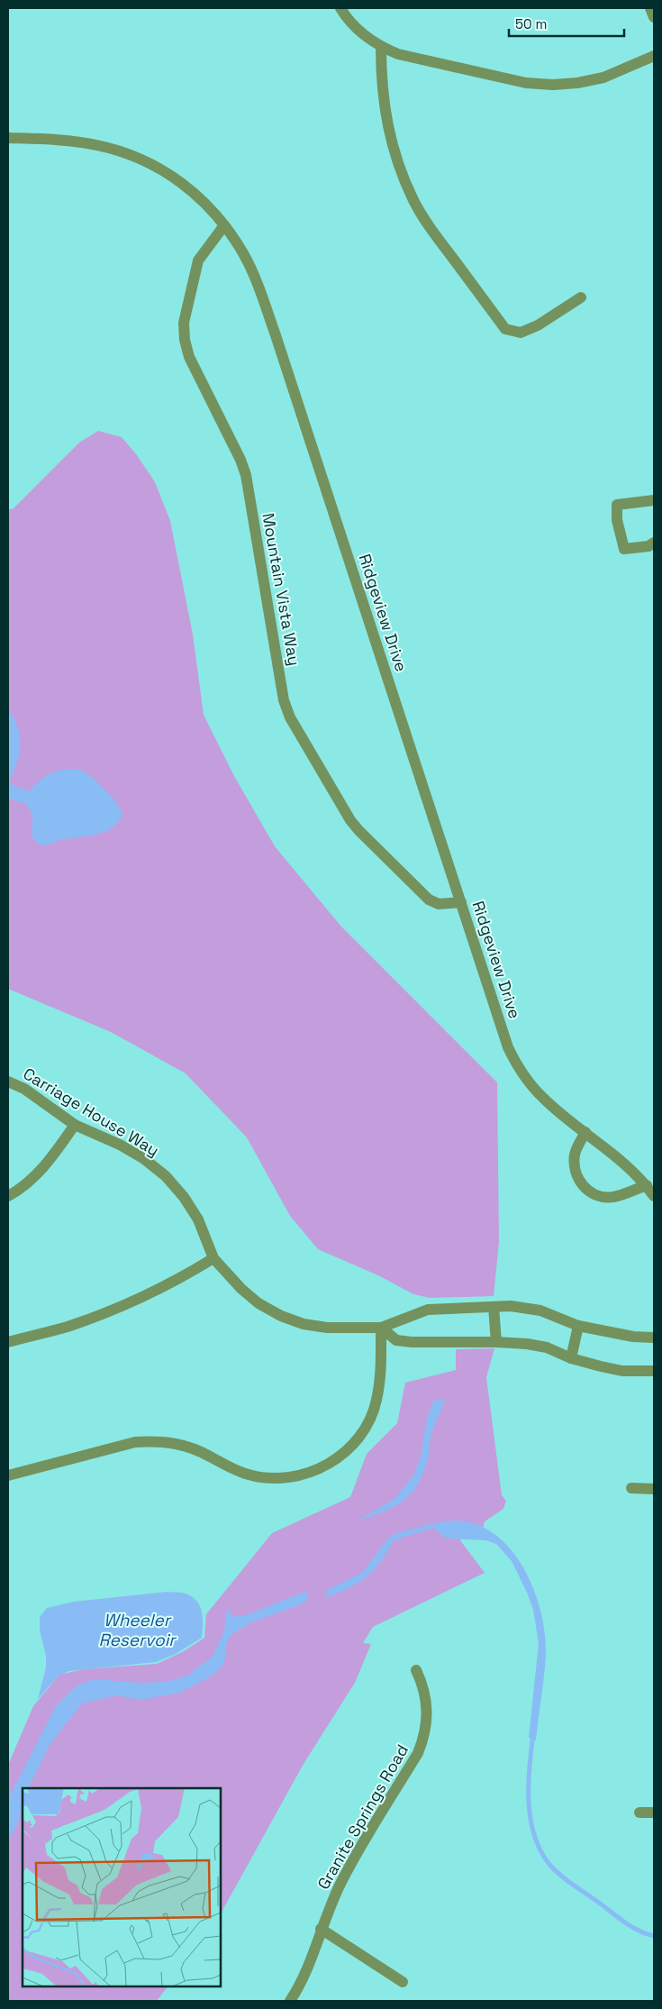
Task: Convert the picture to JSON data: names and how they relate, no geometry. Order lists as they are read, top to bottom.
{
  "streets": {
    "street": [
      "Mountain Vista Way",
      "Ridgeview Drive",
      "Carriage House Way",
      "Granite Springs Road"
    ]
  },
  "crossings": [
    ["Mountain Vista Way", "Ridgeview Drive"]
  ],
  "water": ["Wheeler Reservoir"],
  "scale_bar": "50 m"
}
